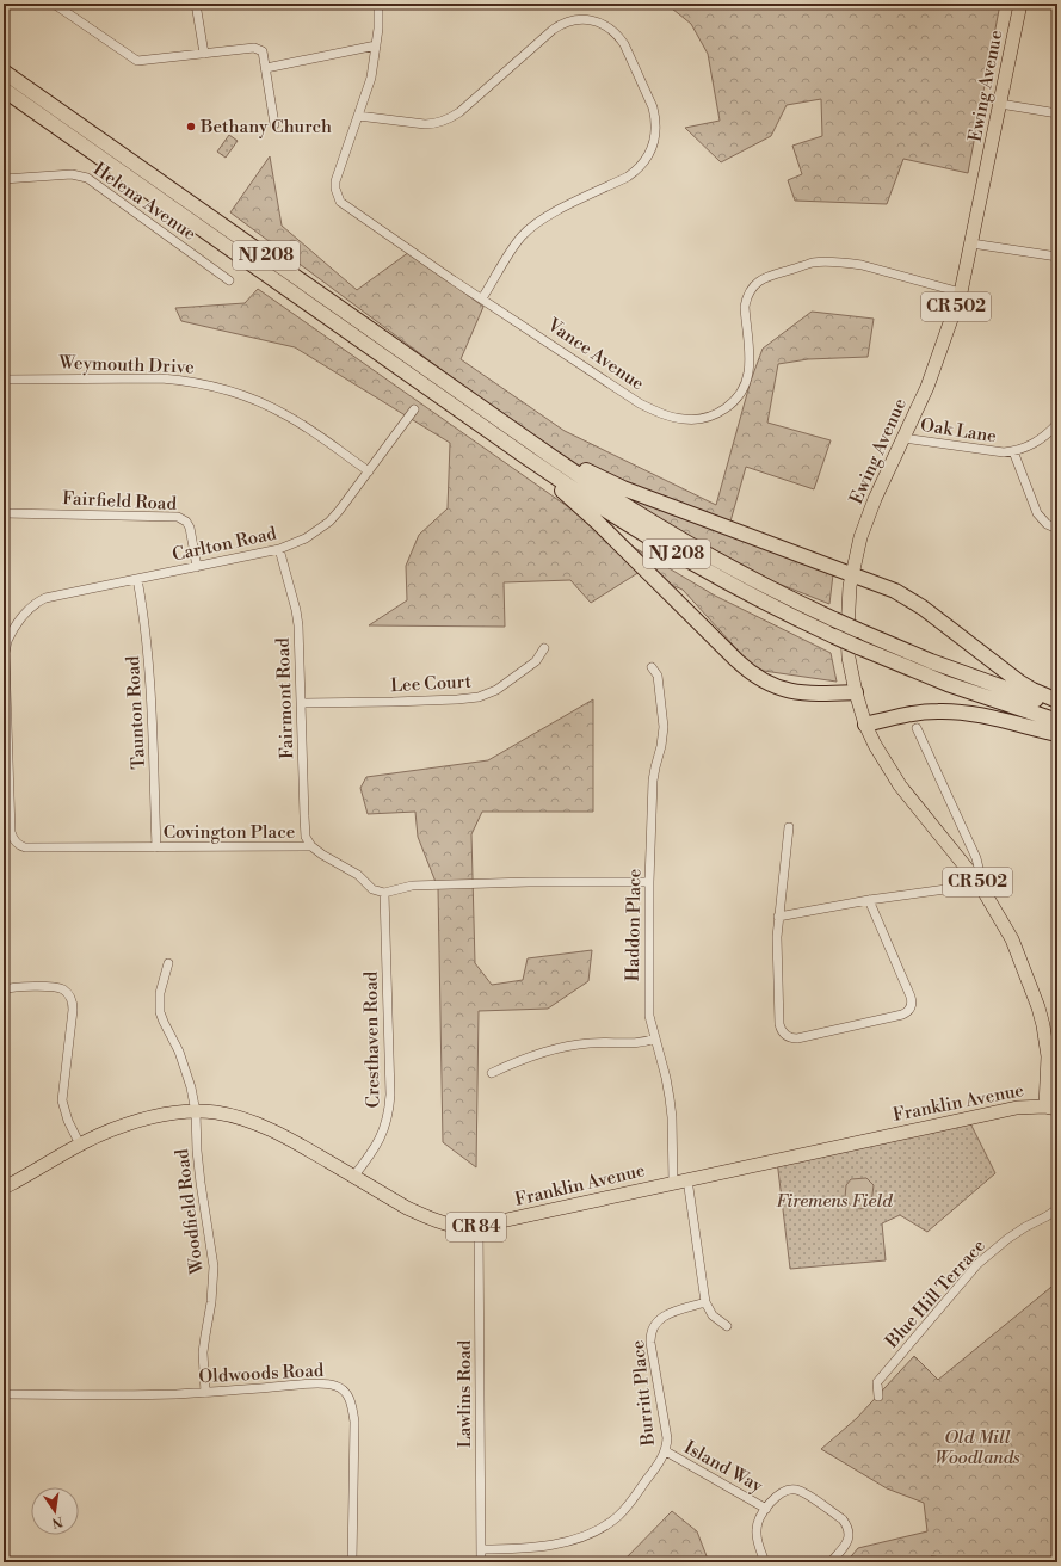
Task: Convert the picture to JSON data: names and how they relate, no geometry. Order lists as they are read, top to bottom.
{
  "streets": {
    "highway": ["NJ 208"],
    "main road": [
      "Ewing Avenue",
      "CR 502",
      "Franklin Avenue",
      "CR 84"
    ],
    "street": [
      "Helena Avenue",
      "Vance Avenue",
      "Weymouth Drive",
      "Oak Lane",
      "Fairfield Road",
      "Carlton Road",
      "Lee Court",
      "Fairmont Road",
      "Taunton Road",
      "Covington Place",
      "Haddon Place",
      "Cresthaven Road",
      "Woodfield Road",
      "Blue Hill Terrace",
      "Oldwoods Road",
      "Burritt Place",
      "Lawlins Road",
      "Island Way"
    ]
  },
  "crossings": [
    ["Ewing Avenue", "Vance Avenue"],
    ["Ewing Avenue", "Oak Lane"],
    ["Ewing Avenue", "Franklin Avenue"],
    ["Weymouth Drive", "Carlton Road"],
    ["Fairfield Road", "Carlton Road"],
    ["Carlton Road", "Fairmont Road"],
    ["Carlton Road", "Taunton Road"],
    ["Carlton Road", "Covington Place"],
    ["Lee Court", "Fairmont Road"],
    ["Fairmont Road", "Covington Place"],
    ["Taunton Road", "Covington Place"],
    ["Covington Place", "Cresthaven Road"],
    ["Haddon Place", "Franklin Avenue"],
    ["Cresthaven Road", "Franklin Avenue"],
    ["Franklin Avenue", "Woodfield Road"],
    ["Franklin Avenue", "Lawlins Road"],
    ["Woodfield Road", "Oldwoods Road"],
    ["Burritt Place", "Lawlins Road"],
    ["Burritt Place", "Island Way"]
  ],
  "parks": ["Firemens Field", "Old Mill Woodlands"],
  "places": ["Bethany Church"],
  "north": "bottom"
}
